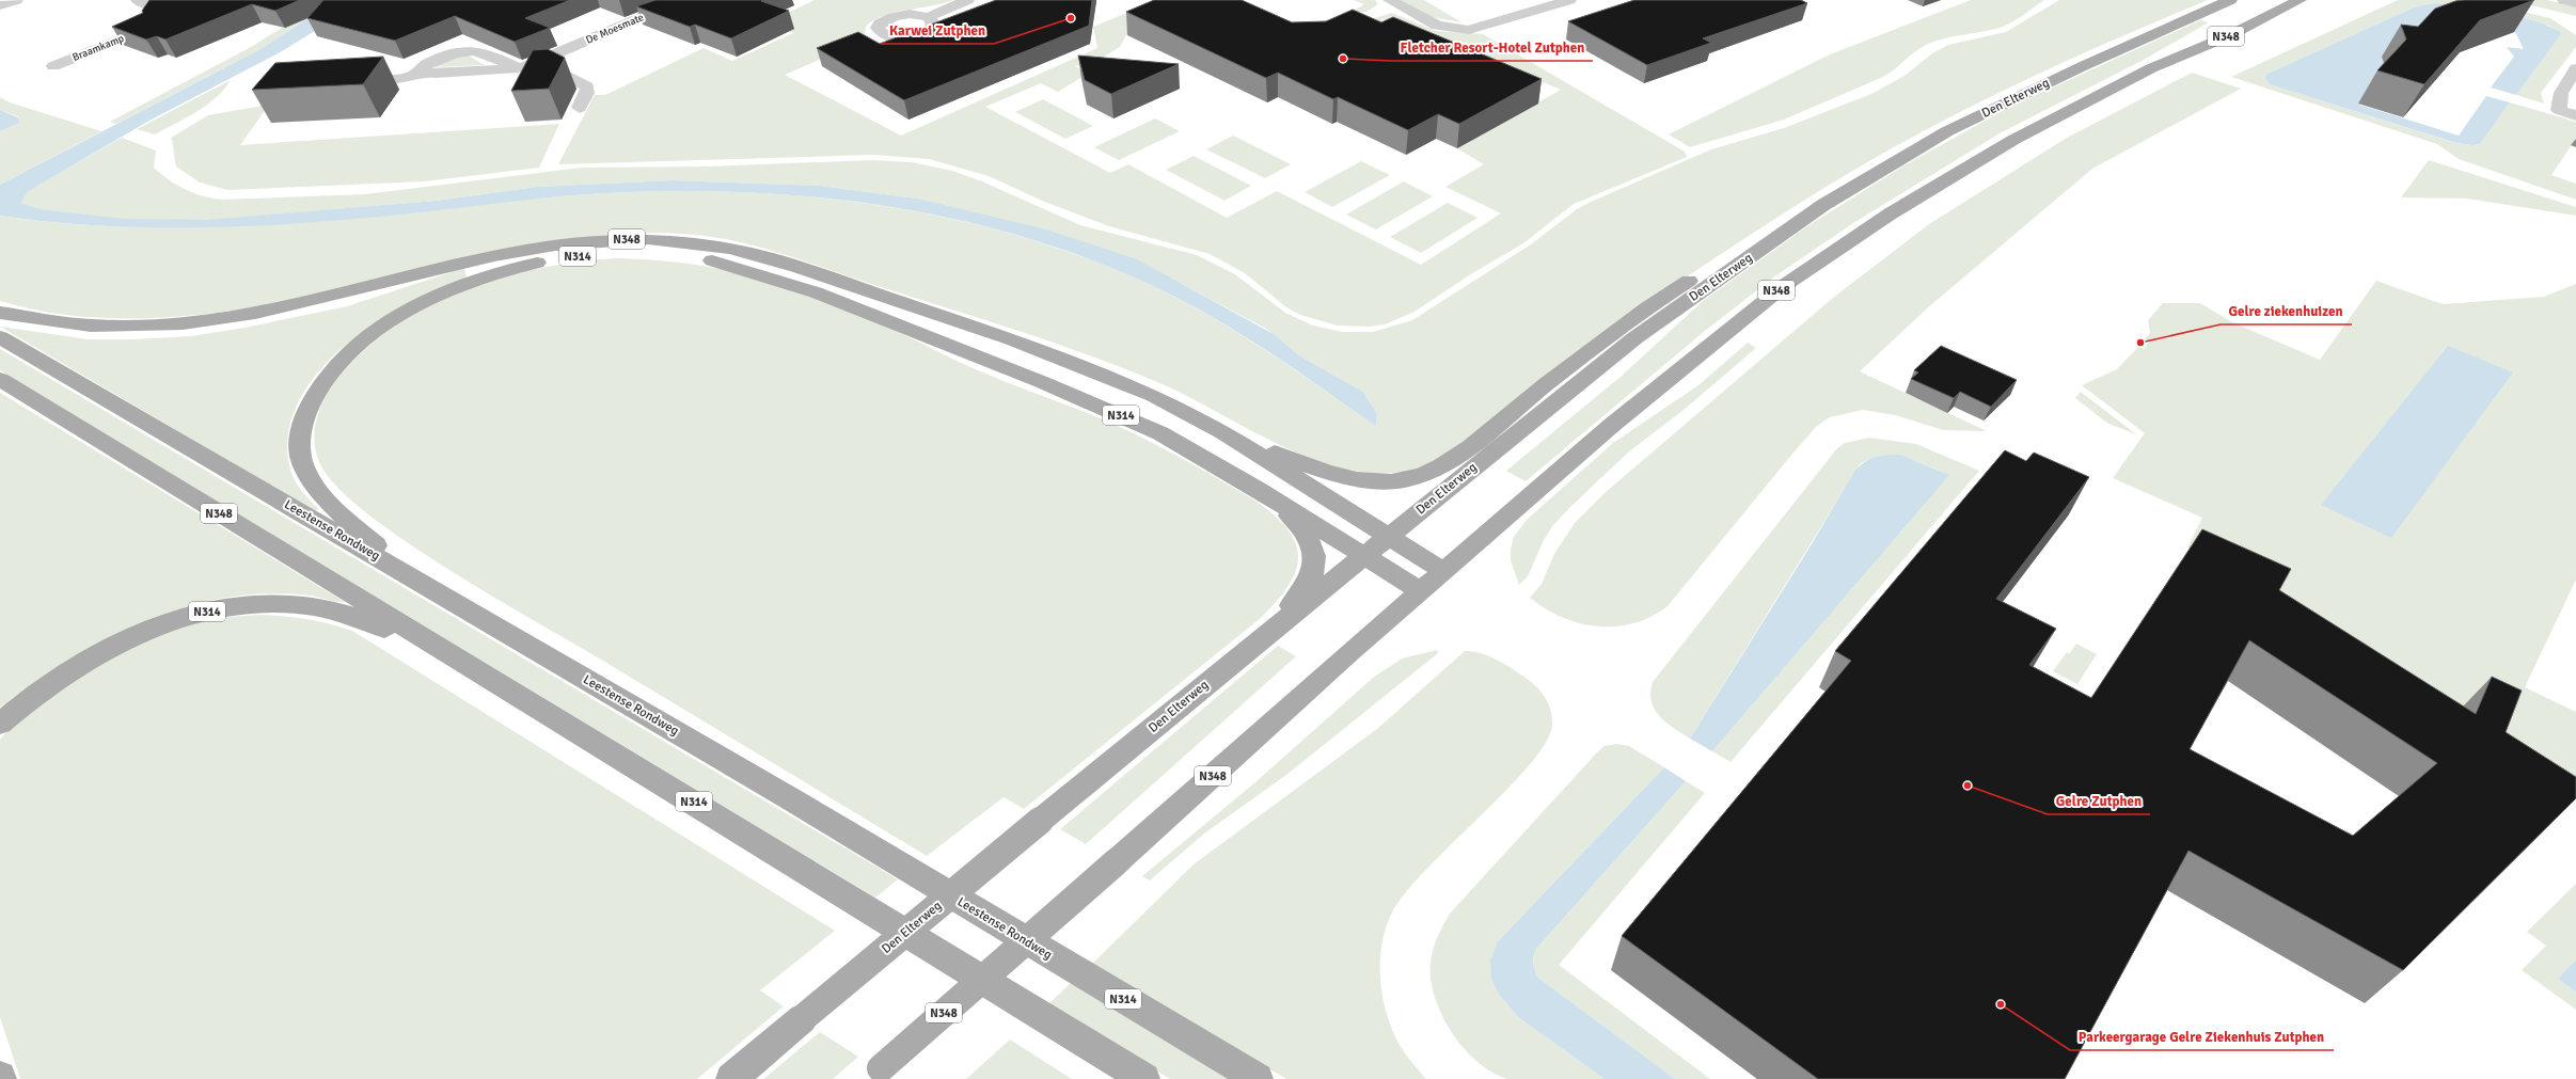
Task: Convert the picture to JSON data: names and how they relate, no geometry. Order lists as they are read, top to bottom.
{
  "streets": {
    "main road": [
      "N348",
      "Den Elterweg",
      "N314",
      "Leestense Rondweg"
    ],
    "street": ["De Moesmate", "Braamkamp"]
  },
  "crossings": [
    ["N348", "Den Elterweg"],
    ["N348", "N314"],
    ["Den Elterweg", "N314"],
    ["N314", "Leestense Rondweg"]
  ],
  "places": [
    "Karwei Zutphen",
    "Fletcher Resort-Hotel Zutphen",
    "Gelre ziekenhuizen",
    "Gelre Zutphen",
    "Parkeergarage Gelre Ziekenhuis Zutphen"
  ]
}
